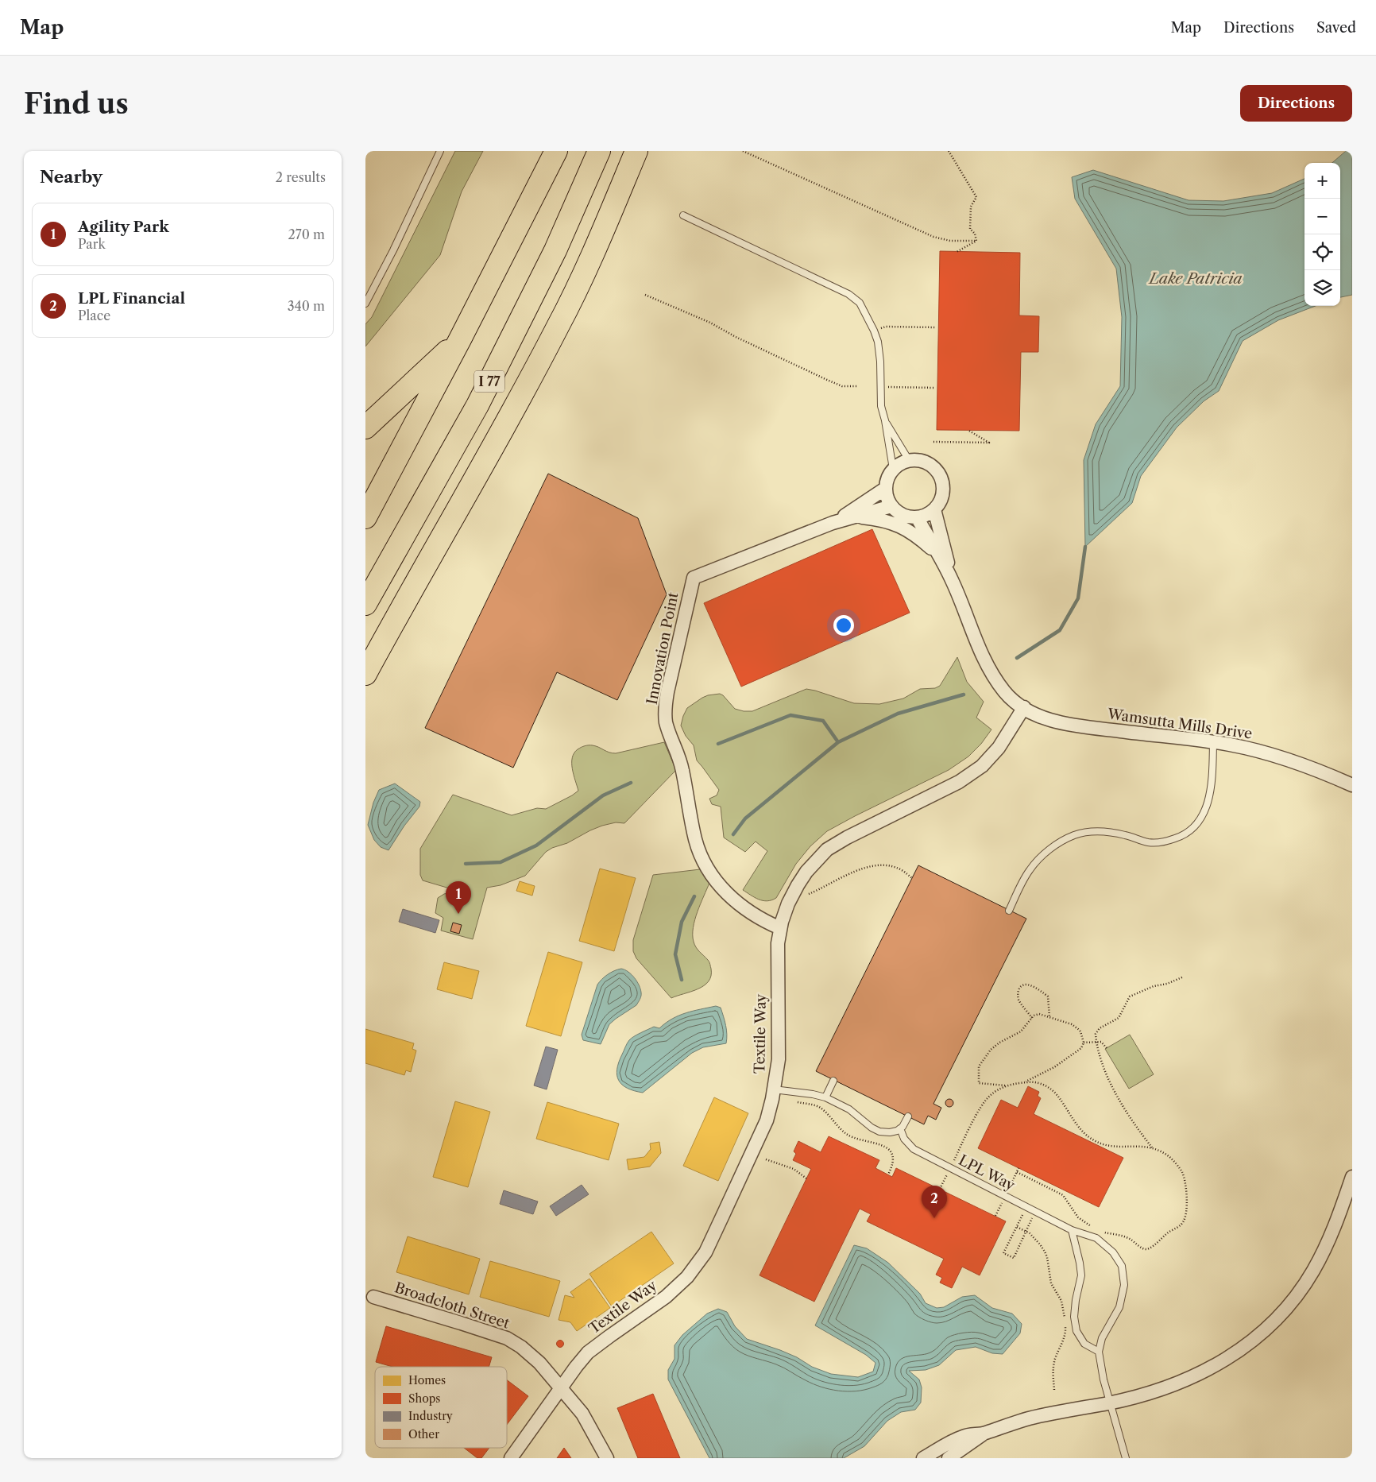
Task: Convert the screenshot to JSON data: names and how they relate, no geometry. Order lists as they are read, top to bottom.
{
  "streets": {
    "highway": ["I 77"],
    "street": [
      "Innovation Point",
      "Wamsutta Mills Drive",
      "Textile Way",
      "Broadcloth Street"
    ],
    "lane": ["LPL Way"]
  },
  "crossings": [
    ["Innovation Point", "Textile Way"],
    ["Wamsutta Mills Drive", "Textile Way"],
    ["Textile Way", "Broadcloth Street"]
  ],
  "water": ["Lake Patricia"],
  "legend": [
    "Homes",
    "Shops",
    "Industry",
    "Other"
  ],
  "page": {
    "header": "Map",
    "nav": ["Map", "Directions", "Saved"],
    "buttons": "Directions",
    "title": "Find us",
    "heading": ["Nearby", "2 results"],
    "map_buttons": ["+", "−"],
    "list": [
      {
        "mark": "1",
        "name": "Agility Park",
        "note": "Park",
        "value": "270 m"
      },
      {
        "mark": "2",
        "name": "LPL Financial",
        "note": "Place",
        "value": "340 m"
      }
    ],
    "pins": ["1", "2"]
  }
}
